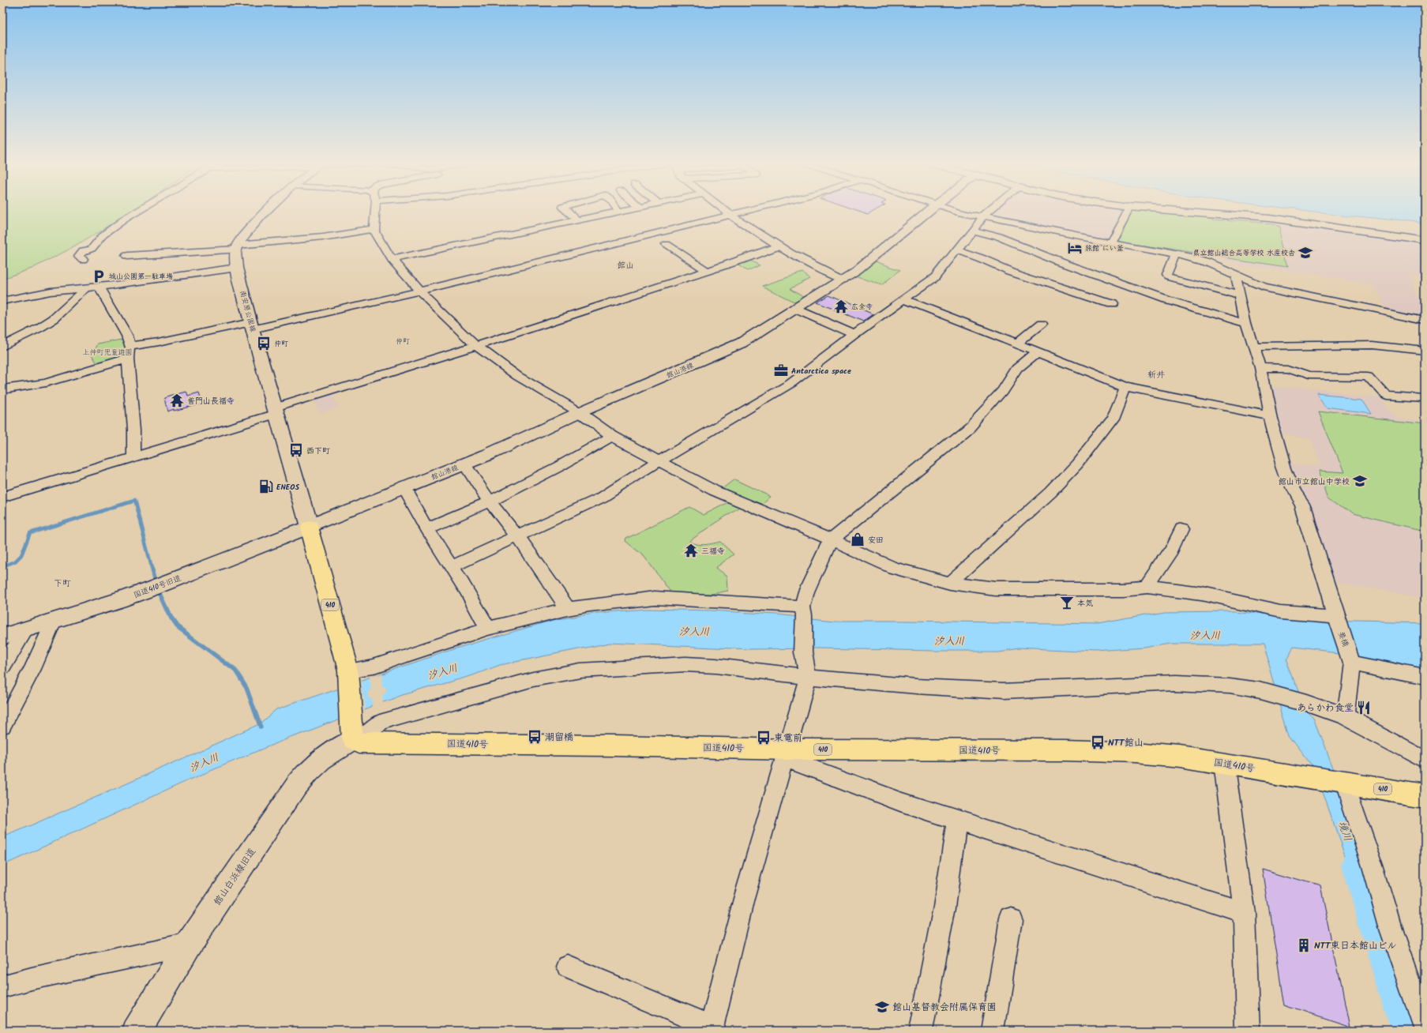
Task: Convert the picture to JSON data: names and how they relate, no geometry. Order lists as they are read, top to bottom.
{
  "streets": {
    "highway": ["410", "国道410号"],
    "main road": [
      "南安房公園線",
      "館山港線",
      "国道410号旧道",
      "館山白浜線旧道"
    ],
    "street": ["要橋"]
  },
  "crossings": [
    ["南安房公園線", "館山港線"],
    ["南安房公園線", "国道410号旧道"],
    ["南安房公園線", "410"],
    ["館山港線", "国道410号旧道"],
    ["館山港線", "410"],
    ["国道410号旧道", "410"],
    ["410", "国道410号"],
    ["410", "館山白浜線旧道"],
    ["国道410号", "館山白浜線旧道"]
  ],
  "districts": [
    "館山",
    "仲町",
    "新井",
    "下町"
  ],
  "water": ["汐入川", "境川"],
  "parks": ["上仲町児童遊園"],
  "places": {
    "hotel": ["旅館 にい釜"],
    "school or university": ["県立館山総合高等学校 水産校舎", "館山市立館山中学校", "館山基督教会附属保育園"],
    "parking": ["城山公園第一駐車場"],
    "temple": ["広全寺", "普門山長福寺", "三福寺"],
    "bus stop": [
      "仲町",
      "西下町",
      "潮留橋",
      "東電前",
      "NTT館山"
    ],
    "office": ["Antarctica space"],
    "fuel station": ["ENEOS"],
    "shop": ["安田"],
    "bar": ["本気"],
    "restaurant": ["あらかわ食堂"],
    "building": ["NTT東日本館山ビル"]
  }
}
